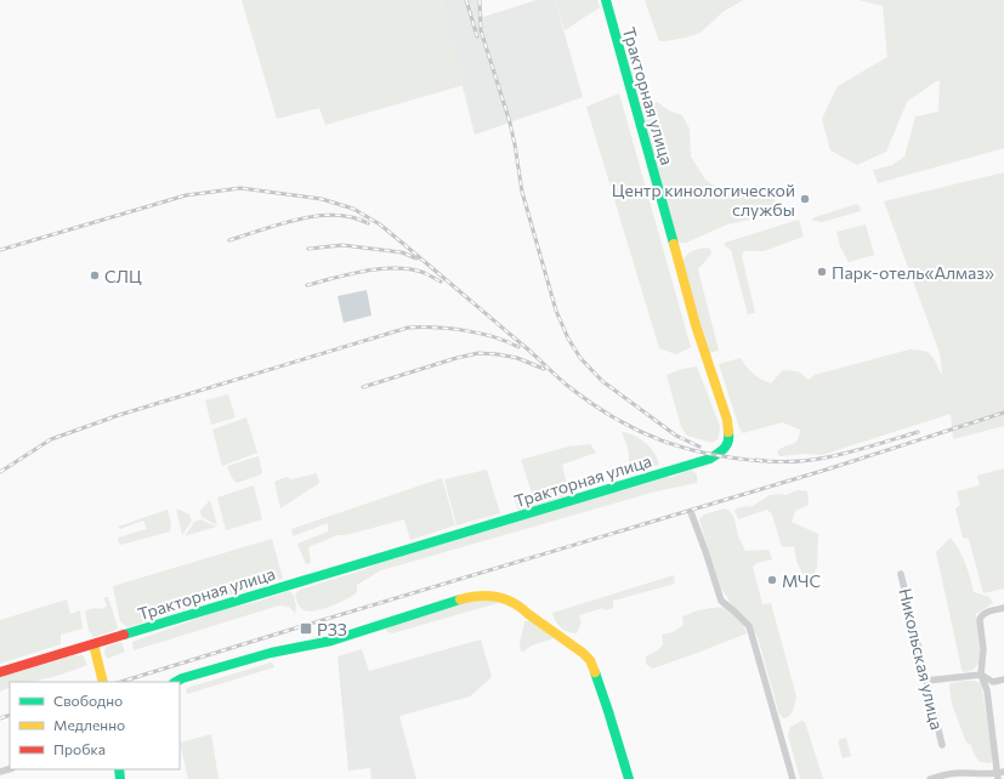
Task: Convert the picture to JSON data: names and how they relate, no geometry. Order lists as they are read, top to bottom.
{
  "streets": {
    "main road": ["Тракторная улица"],
    "street": ["Никольская улица"]
  },
  "places": {
    "other": [
      "Центр кинологической службы",
      "Парк-отель«Алмаз»",
      "СЛЦ",
      "МЧС"
    ],
    "transit": ["РЗЗ"]
  },
  "legend": ["Свободно", "Медленно", "Пробка"]
}
